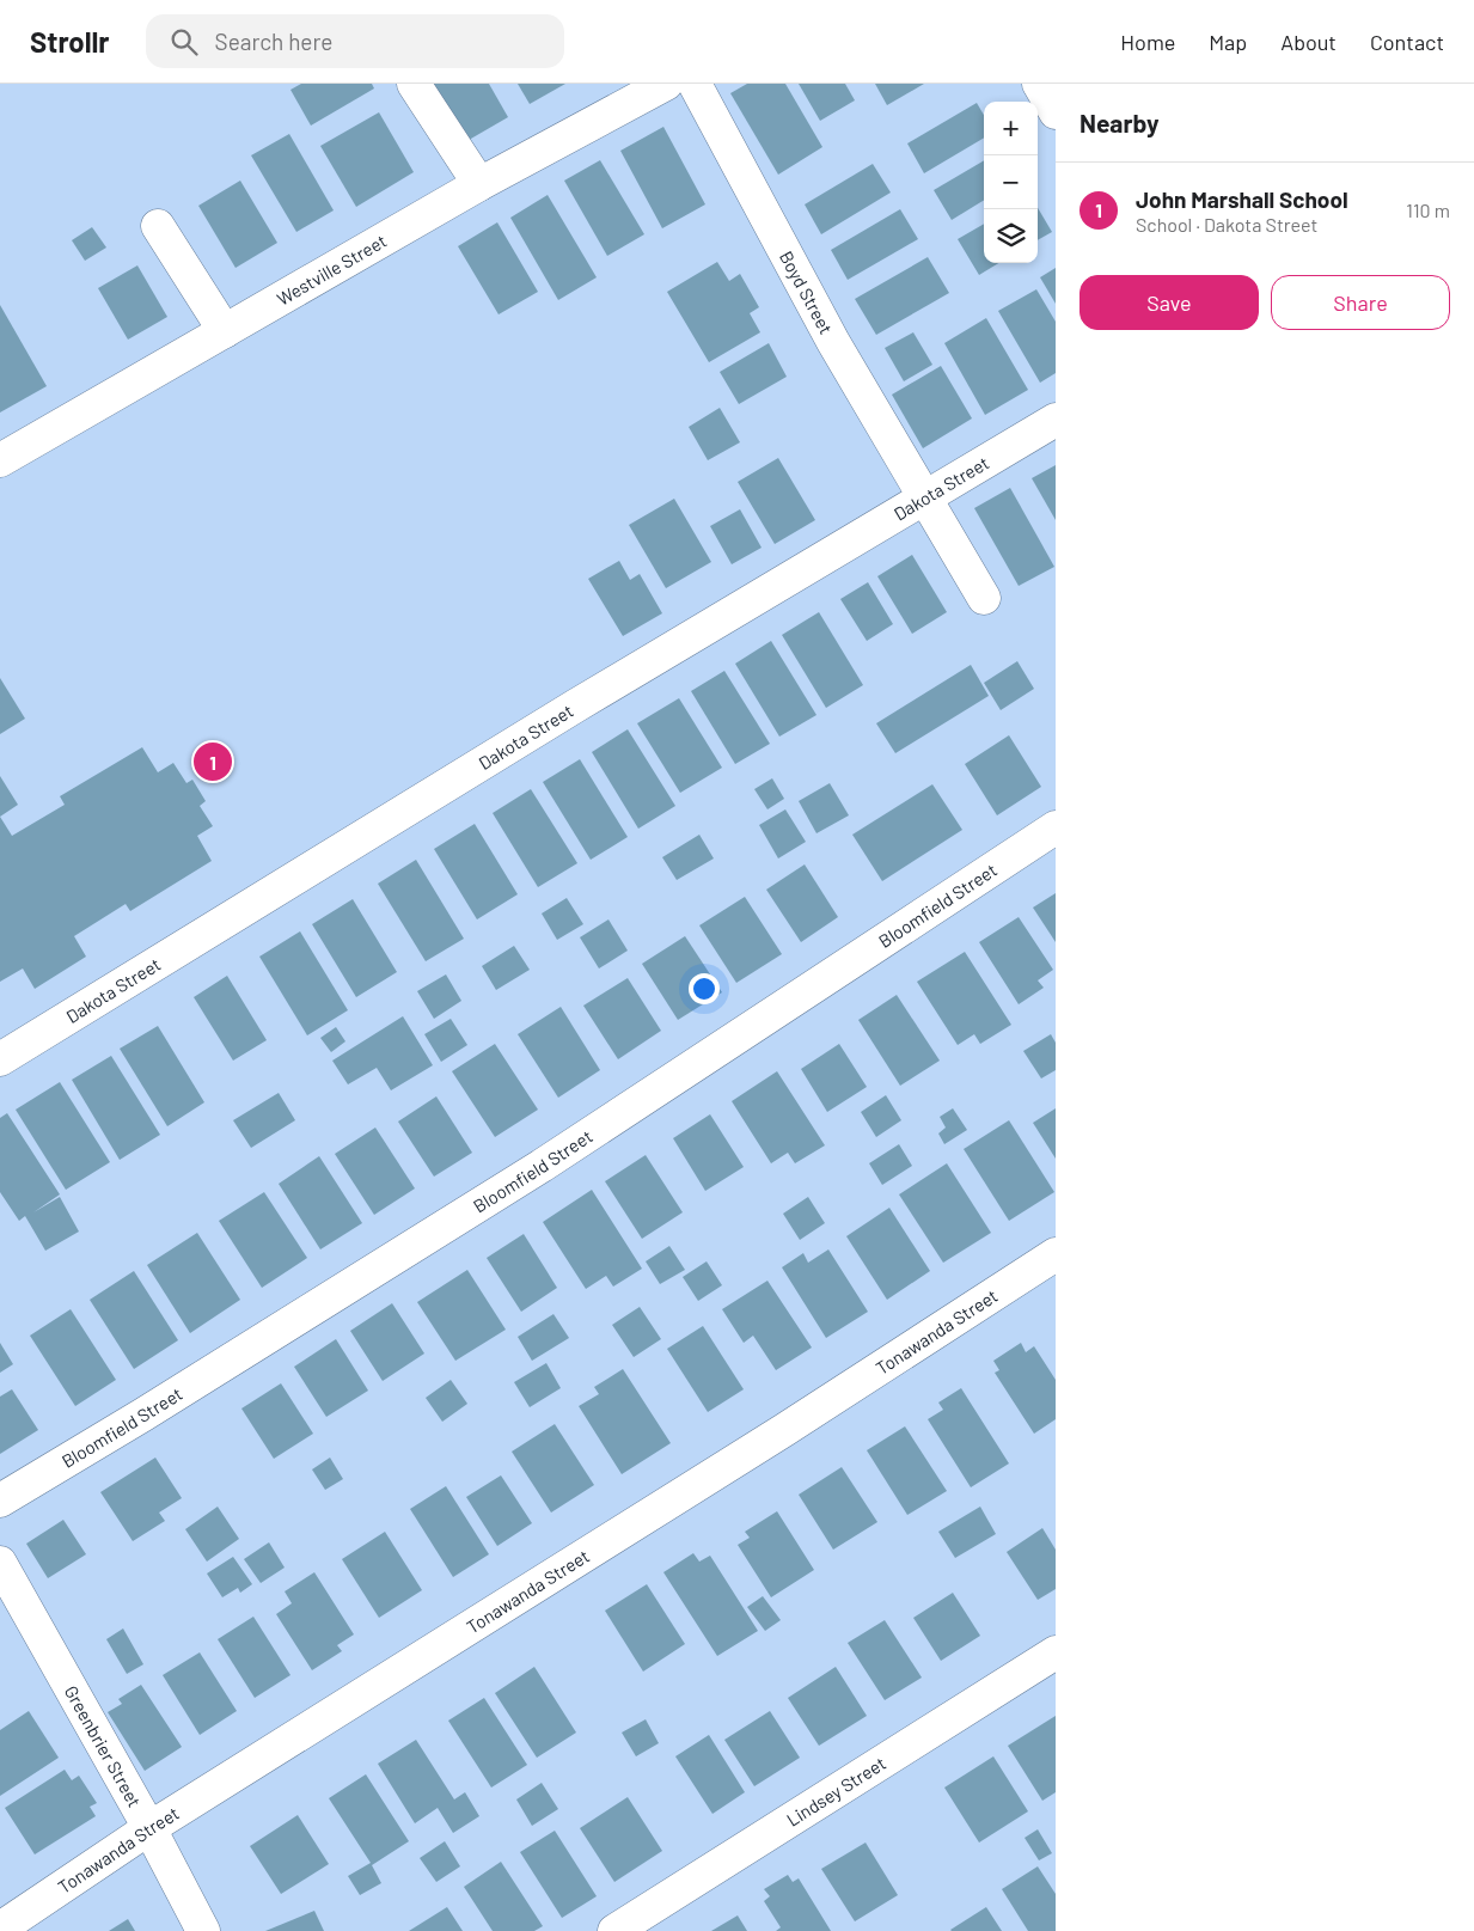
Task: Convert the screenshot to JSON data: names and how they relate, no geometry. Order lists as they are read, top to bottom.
{
  "streets": {
    "street": [
      "Westville Street",
      "Boyd Street",
      "Dakota Street",
      "Bloomfield Street",
      "Tonawanda Street",
      "Greenbrier Street",
      "Lindsey Street"
    ]
  },
  "crossings": [
    ["Boyd Street", "Dakota Street"],
    ["Tonawanda Street", "Greenbrier Street"]
  ],
  "page": {
    "header": "Strollr",
    "search": "Search here",
    "nav": [
      "Home",
      "Map",
      "About",
      "Contact"
    ],
    "heading": "Nearby",
    "map_buttons": ["+", "−"],
    "list": [
      {
        "mark": "1",
        "name": "John Marshall School",
        "note": "School · Dakota Street",
        "value": "110 m"
      }
    ],
    "buttons": ["Save", "Share"],
    "pins": "1"
  }
}
